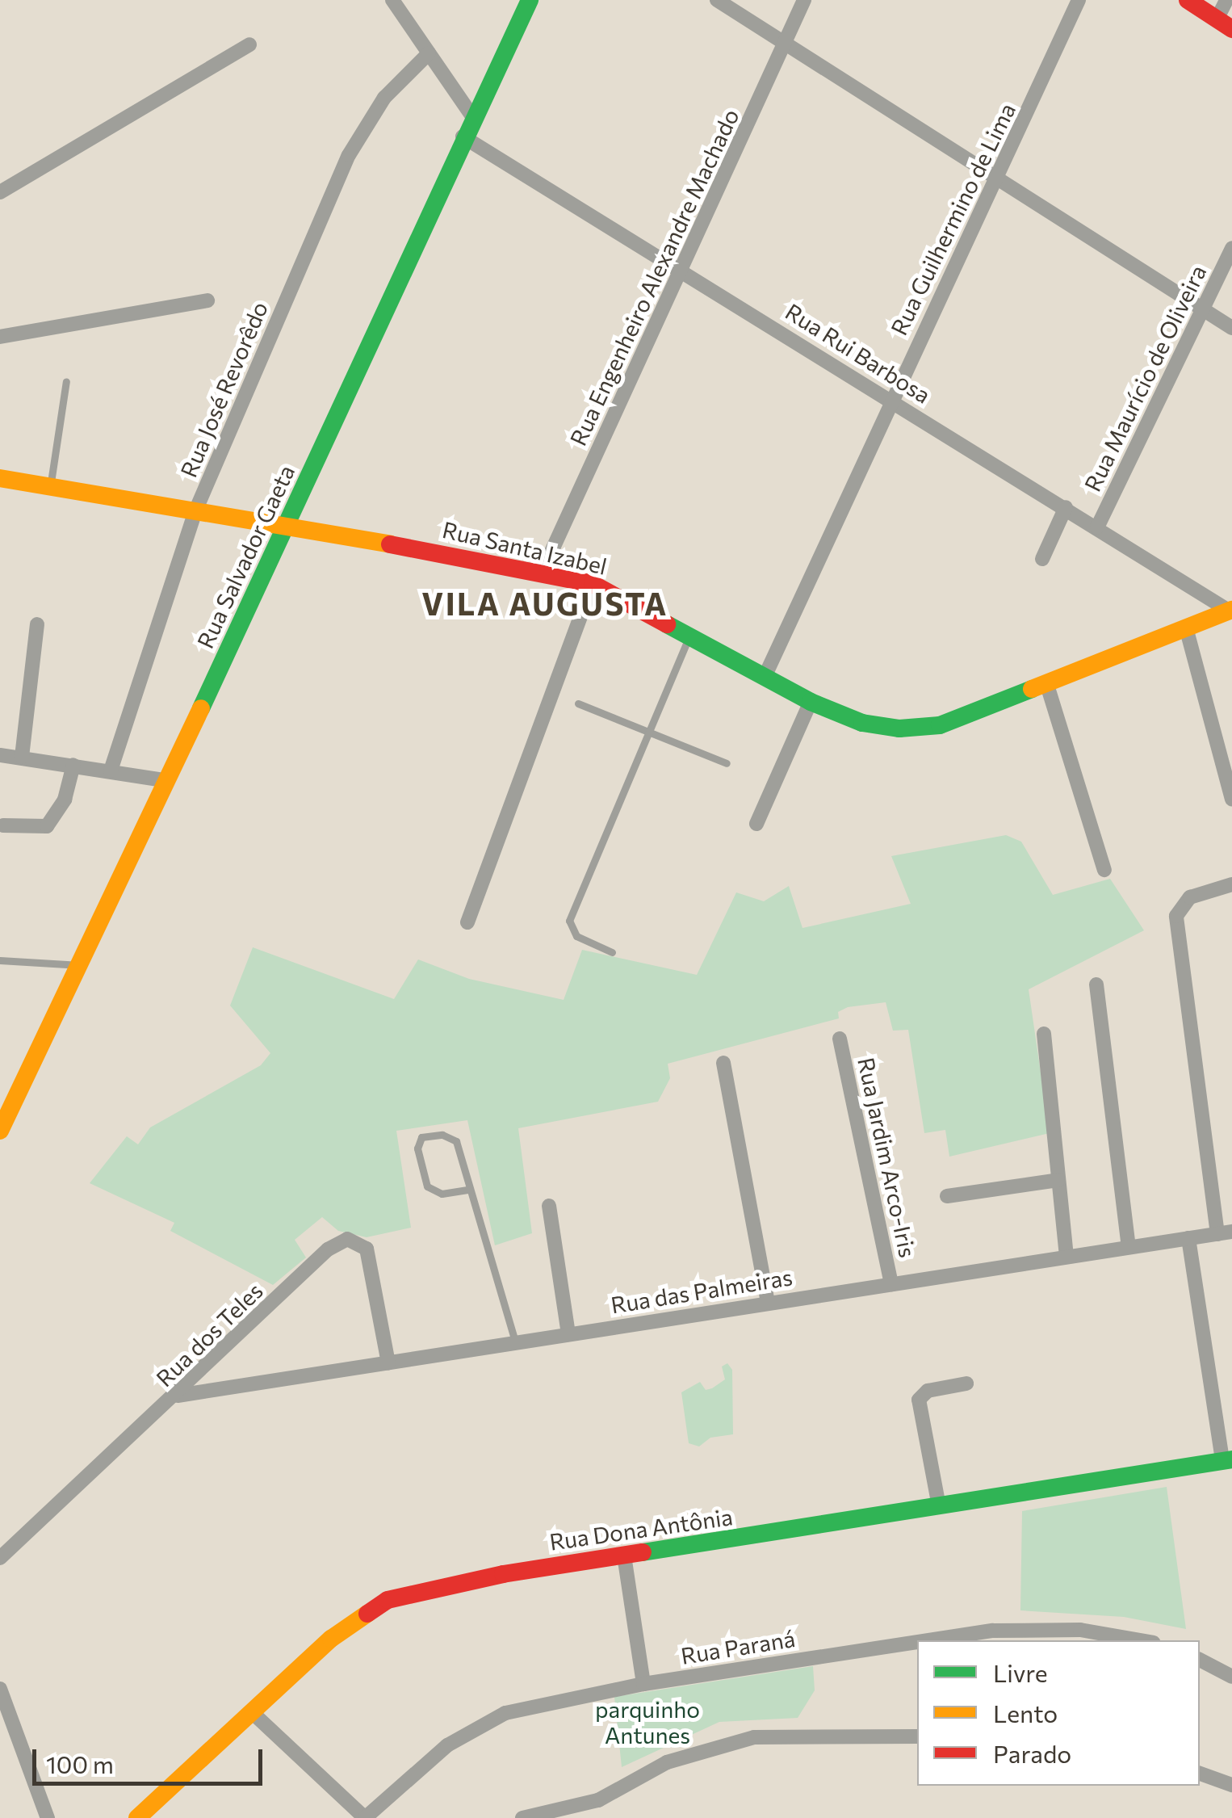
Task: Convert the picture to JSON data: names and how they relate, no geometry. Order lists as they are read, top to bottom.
{
  "streets": {
    "street": [
      "Rua Guilhermino de Lima",
      "Rua Engenheiro Alexandre Machado",
      "Rua Rui Barbosa",
      "Rua Maurício de Oliveira",
      "Rua José Revorêdo",
      "Rua Santa Izabel",
      "Rua Salvador Gaeta",
      "Rua Jardim Arco-Iris",
      "Rua das Palmeiras",
      "Rua dos Teles",
      "Rua Dona Antônia",
      "Rua Paraná"
    ]
  },
  "crossings": [
    ["Rua Guilhermino de Lima", "Rua Rui Barbosa"],
    ["Rua Guilhermino de Lima", "Rua Santa Izabel"],
    ["Rua Engenheiro Alexandre Machado", "Rua Rui Barbosa"],
    ["Rua Engenheiro Alexandre Machado", "Rua Santa Izabel"],
    ["Rua Rui Barbosa", "Rua Maurício de Oliveira"],
    ["Rua Rui Barbosa", "Rua Santa Izabel"],
    ["Rua Rui Barbosa", "Rua Salvador Gaeta"],
    ["Rua José Revorêdo", "Rua Santa Izabel"],
    ["Rua Santa Izabel", "Rua Salvador Gaeta"],
    ["Rua Jardim Arco-Iris", "Rua das Palmeiras"],
    ["Rua das Palmeiras", "Rua dos Teles"]
  ],
  "districts": ["VILA AUGUSTA"],
  "parks": ["parquinho Antunes"],
  "legend": ["Livre", "Lento", "Parado"],
  "scale_bar": "100 m"
}
